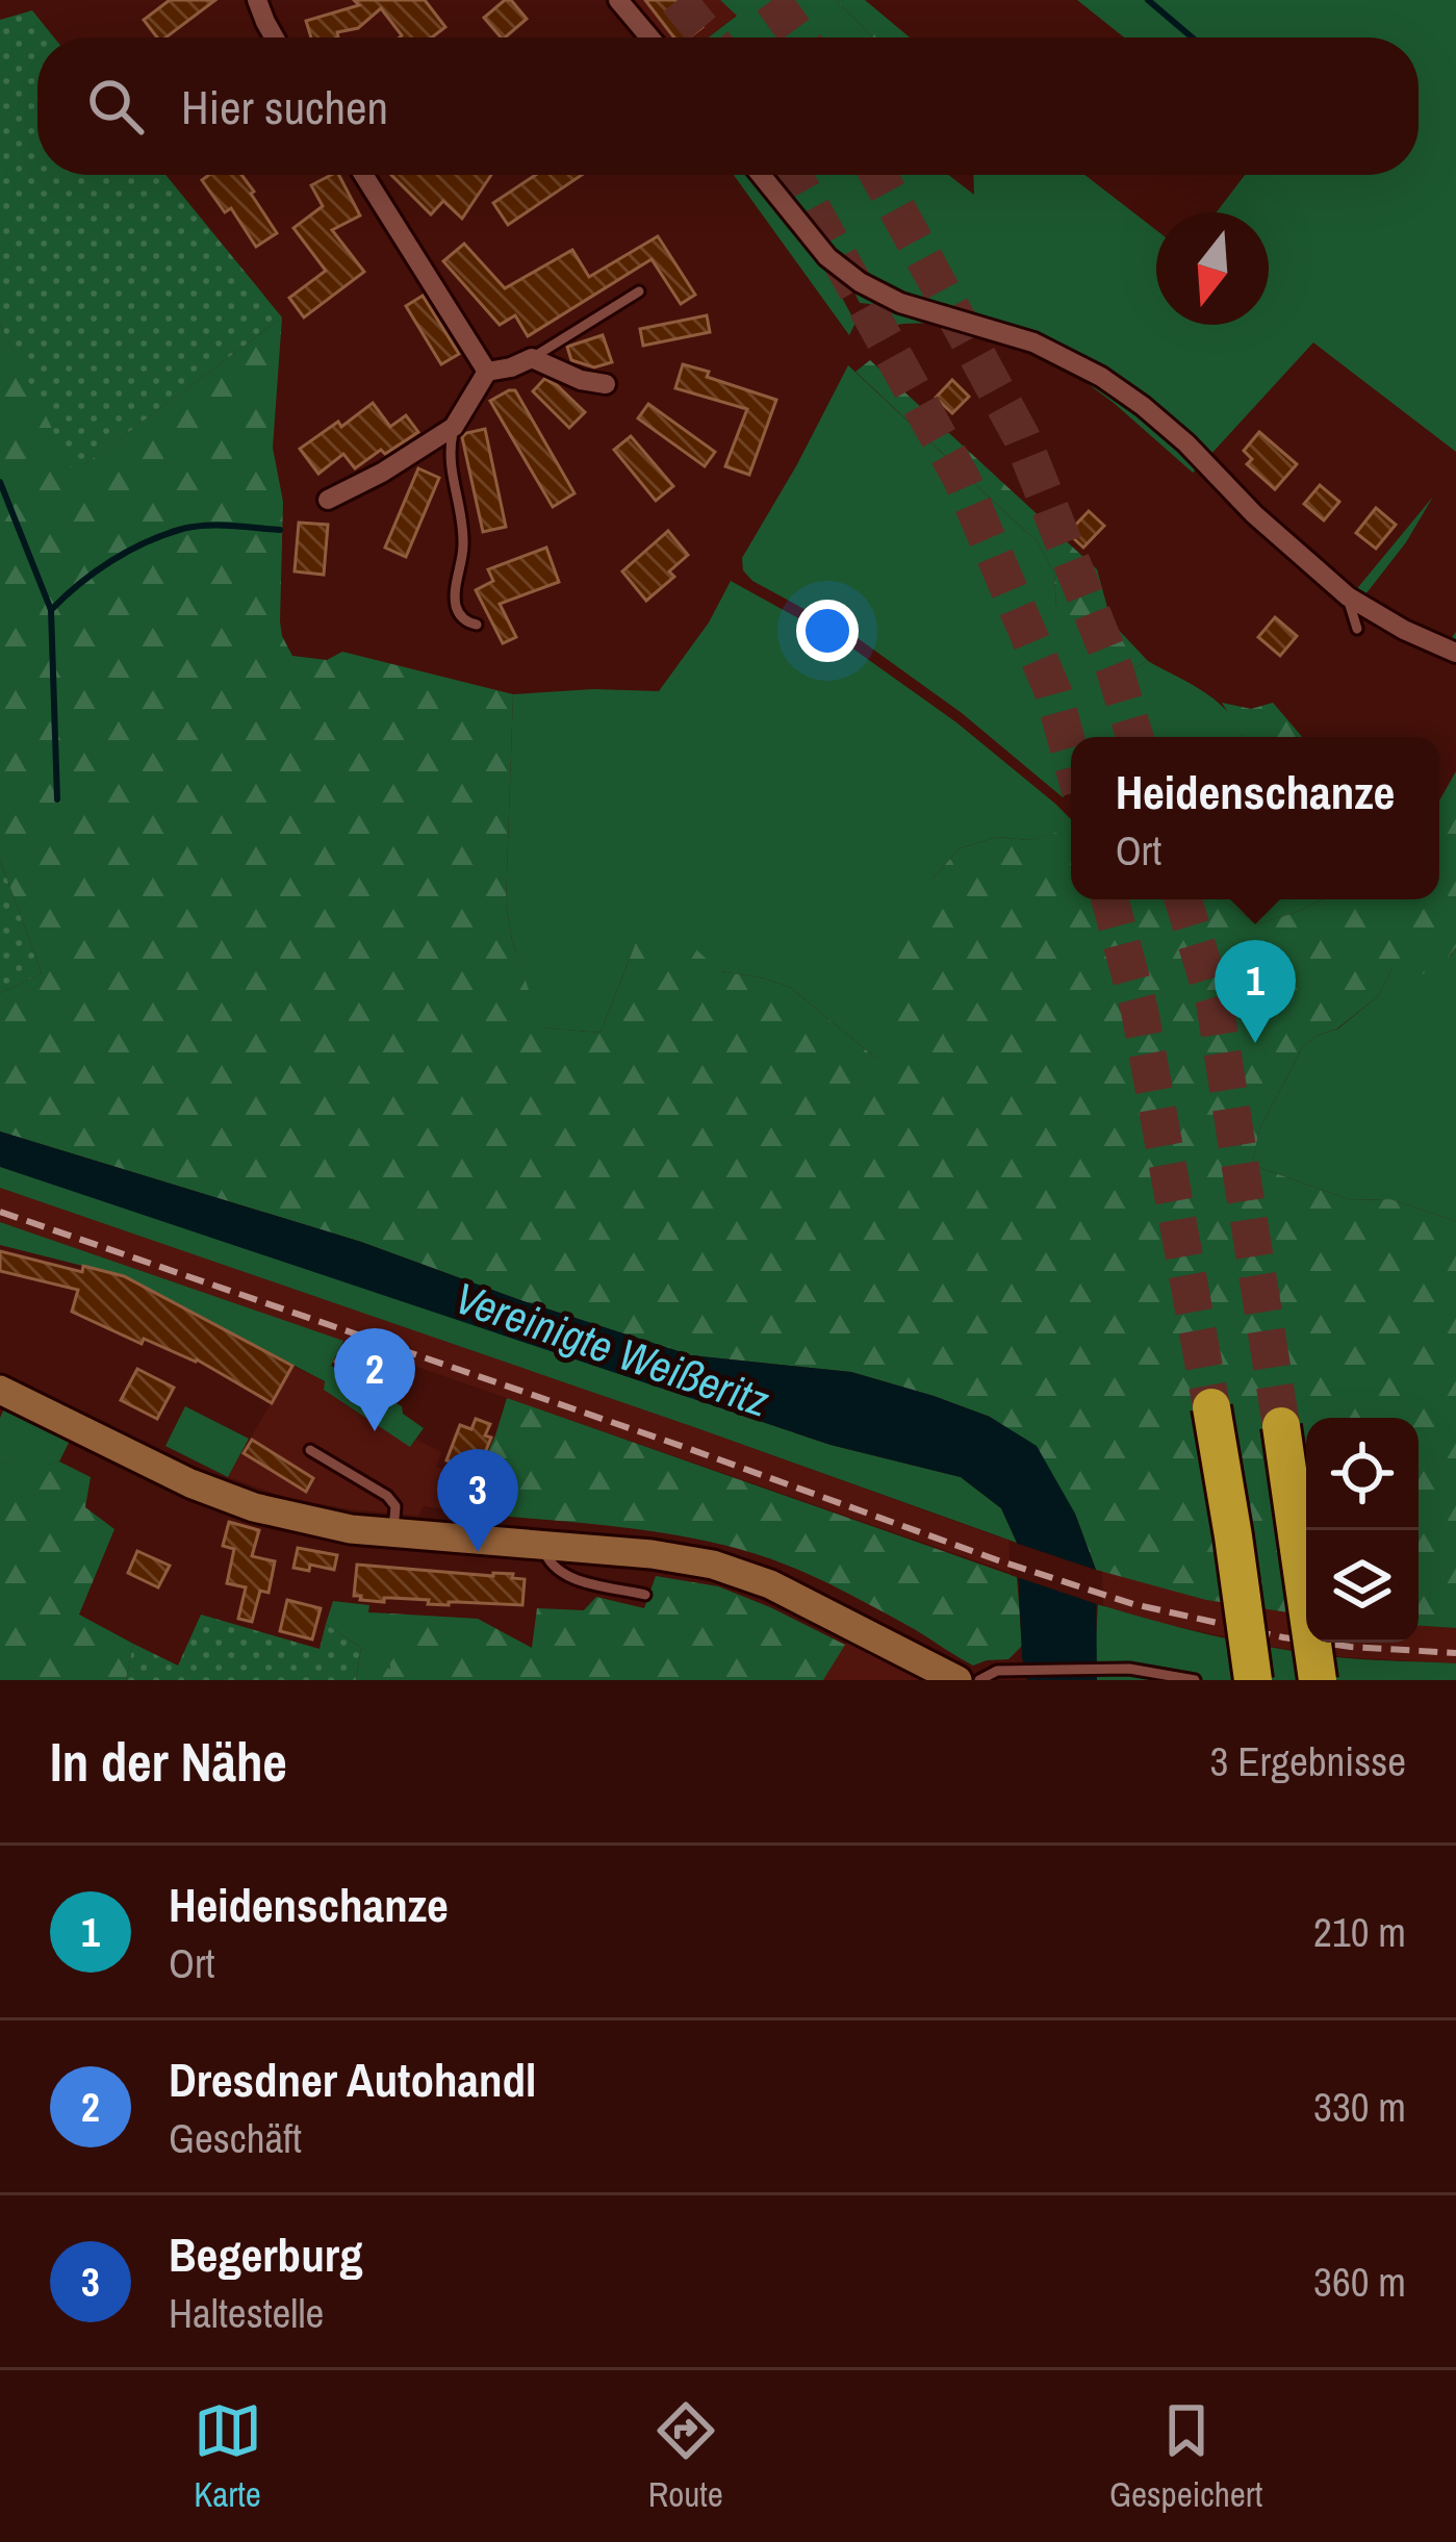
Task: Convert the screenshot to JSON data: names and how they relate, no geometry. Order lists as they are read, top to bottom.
{
  "water": ["Vereinigte Weißeritz"],
  "north": "bottom",
  "page": {
    "search": "Hier suchen",
    "popup": ["Heidenschanze", "Ort"],
    "pins": ["1", "2", "3"],
    "heading": ["In der Nähe", "3 Ergebnisse"],
    "list": [
      {
        "mark": "1",
        "name": "Heidenschanze",
        "note": "Ort",
        "value": "210 m"
      },
      {
        "mark": "2",
        "name": "Dresdner Autohandl",
        "note": "Geschäft",
        "value": "330 m"
      },
      {
        "mark": "3",
        "name": "Begerburg",
        "note": "Haltestelle",
        "value": "360 m"
      }
    ],
    "nav": ["Karte", "Route", "Gespeichert"]
  }
}
